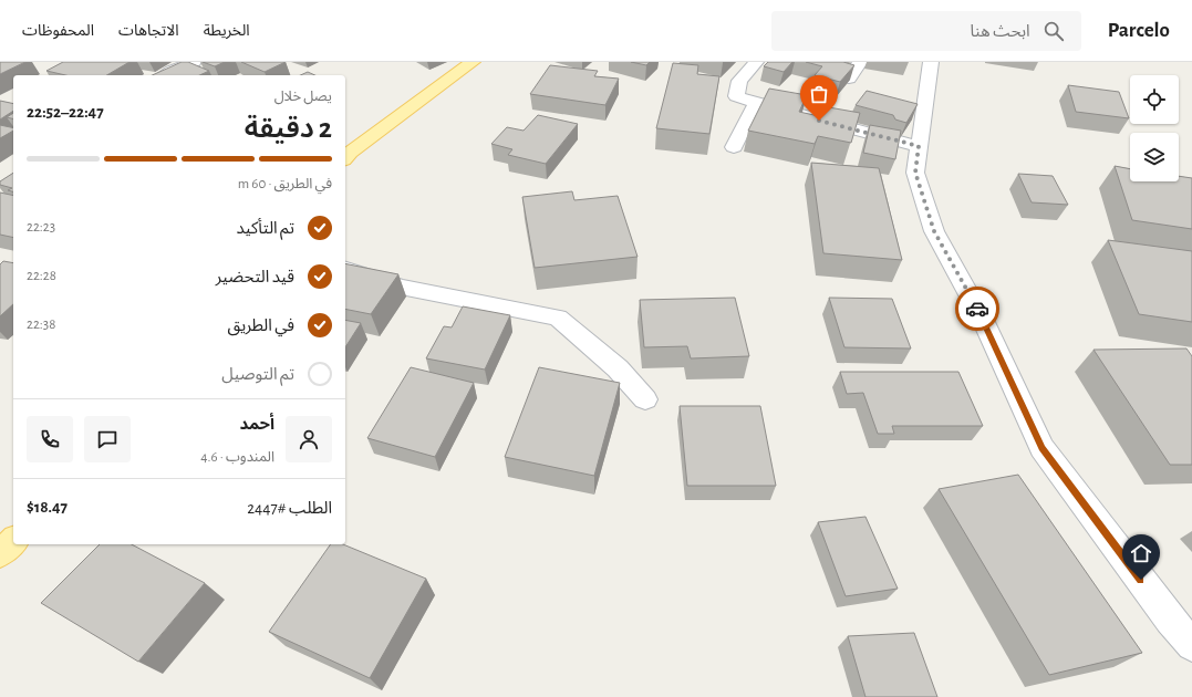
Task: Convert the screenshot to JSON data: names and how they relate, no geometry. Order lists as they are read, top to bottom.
{
  "page": {
    "header": "Parcelo",
    "search": "ابحث هنا",
    "nav": ["الخريطة", "الاتجاهات", "المحفوظات"],
    "heading": ["2 دقيقة", "يصل خلال", "22:47–22:52"],
    "panel": [
      "أحمد",
      "المندوب · 4.6",
      "الطلب #2447",
      "$18.47"
    ],
    "bar": "في الطريق · 60 m",
    "list": [
      ["تم التأكيد", "22:23"],
      ["قيد التحضير", "22:28"],
      ["في الطريق", "22:38"],
      "تم التوصيل"
    ]
  }
}
